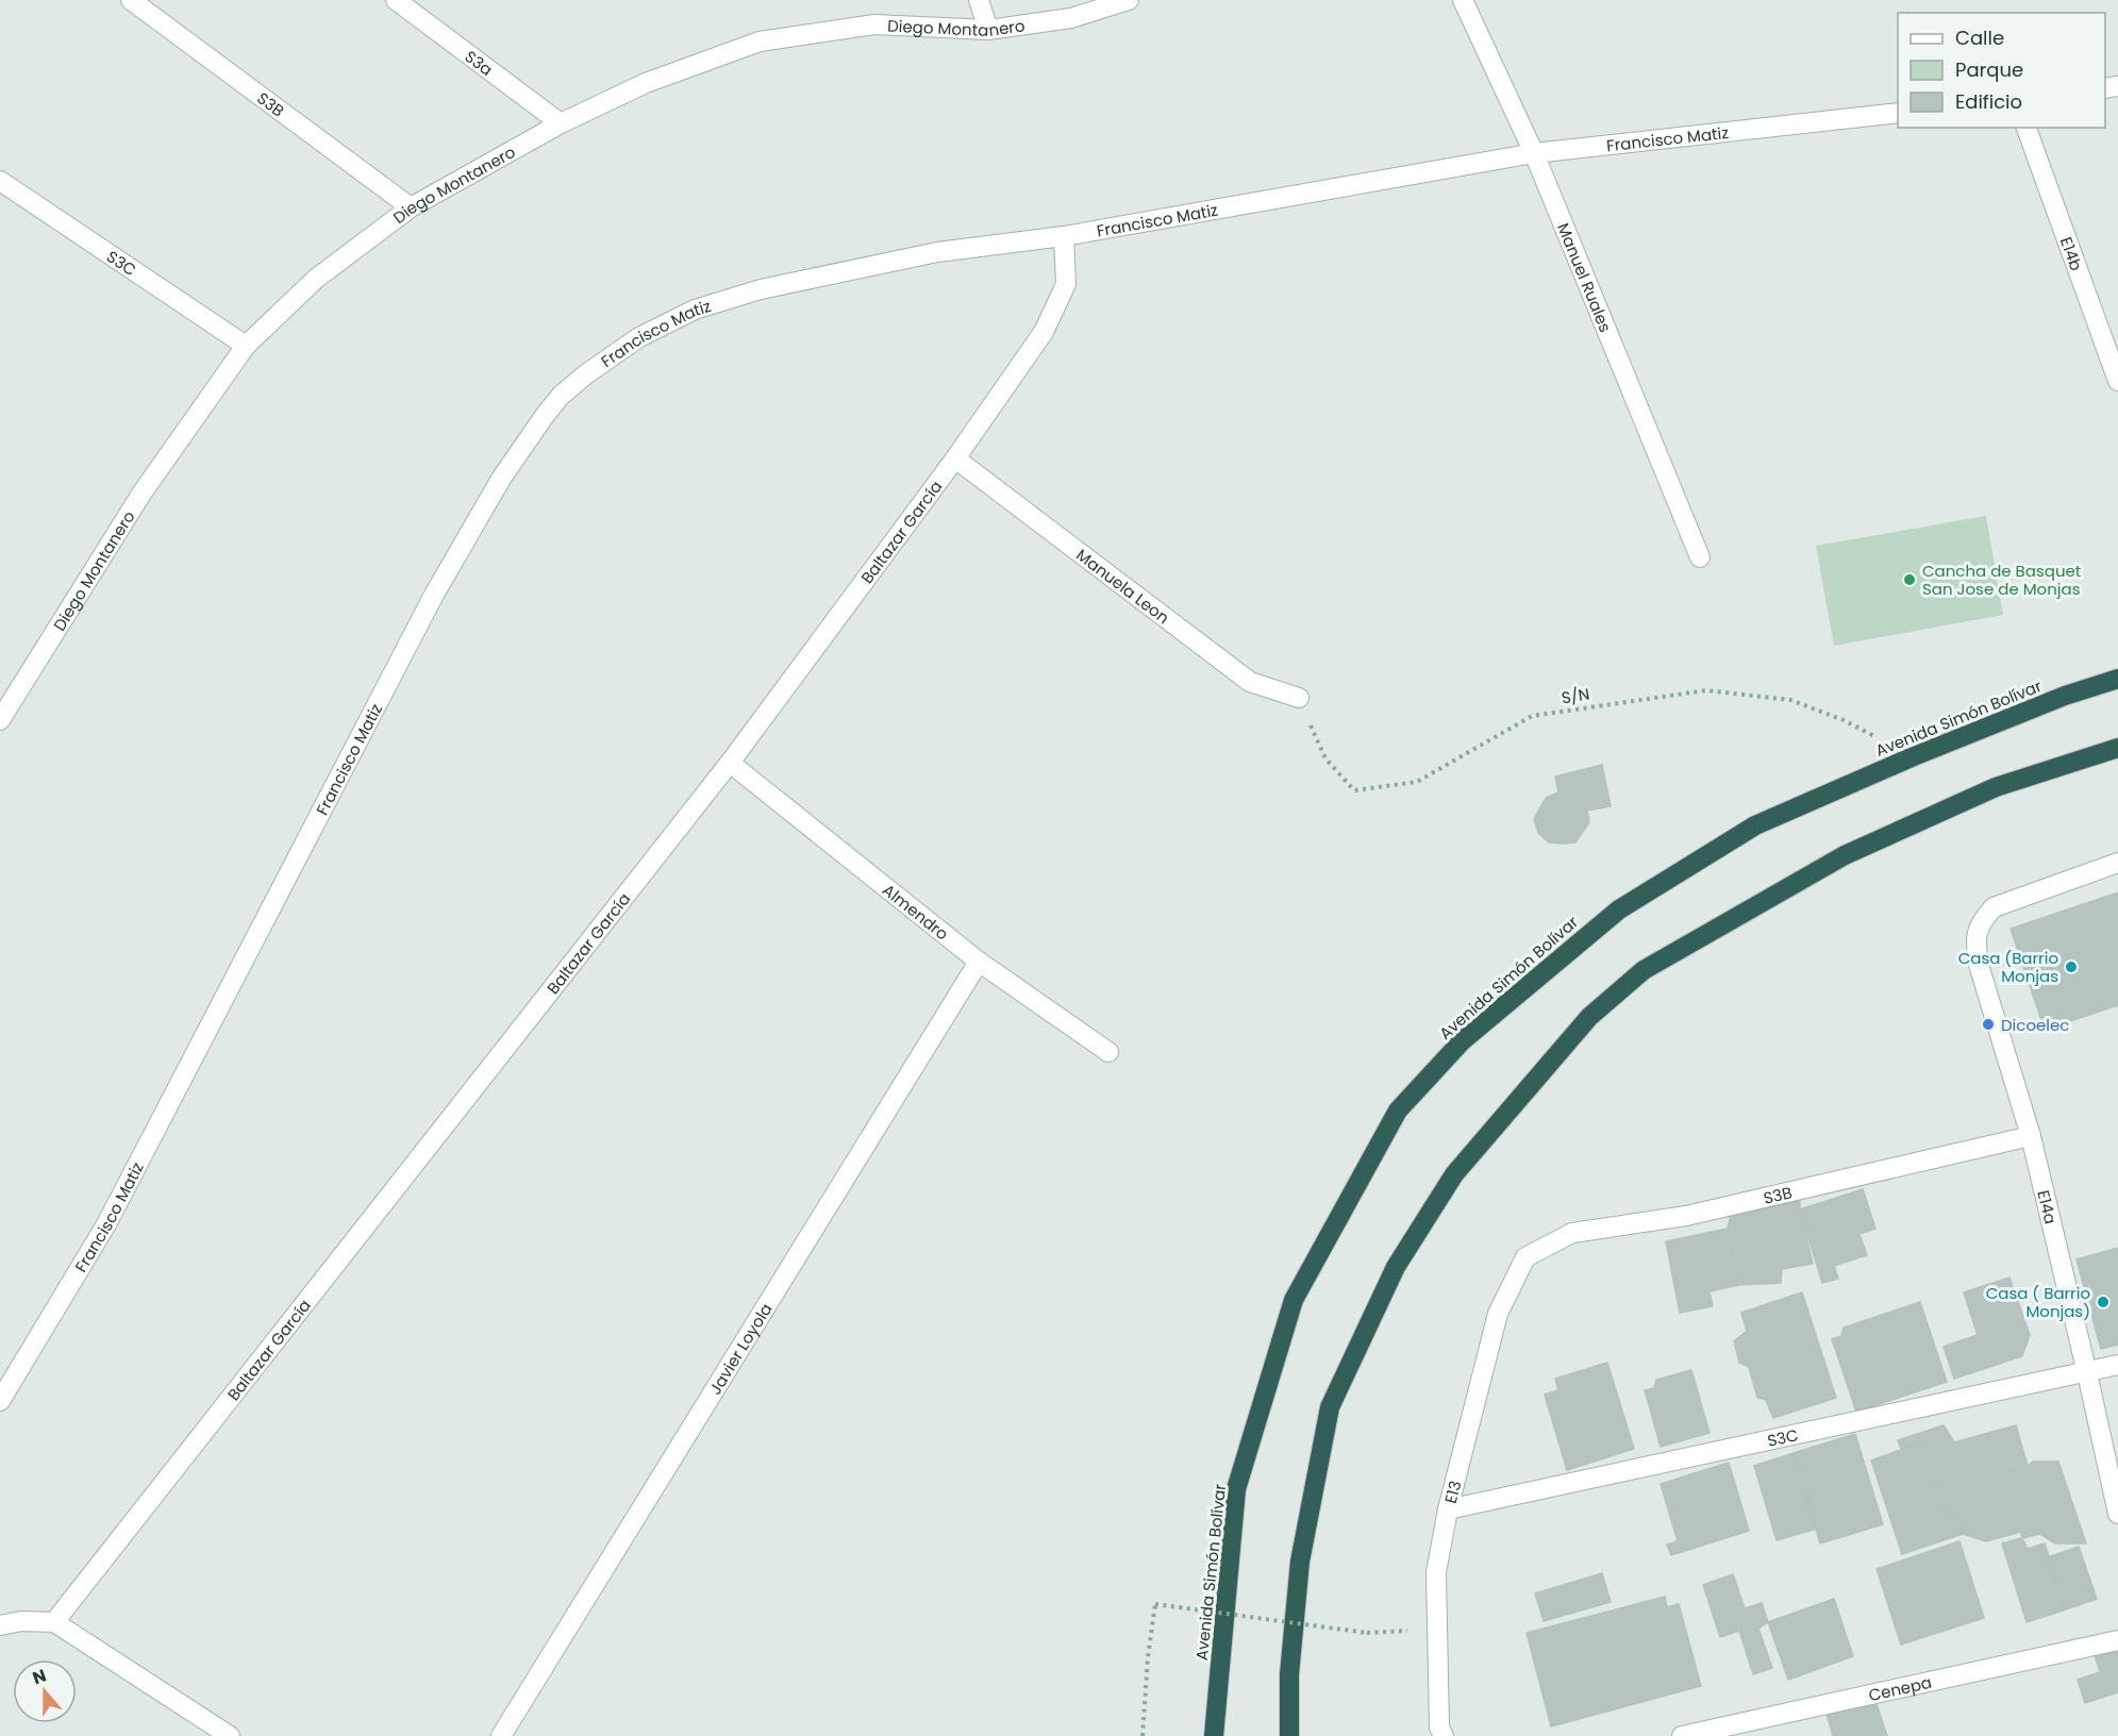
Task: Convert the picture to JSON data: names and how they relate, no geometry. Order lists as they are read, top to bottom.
{
  "streets": {
    "highway": ["Avenida Simón Bolívar"],
    "street": [
      "Diego Montanero",
      "S3a",
      "S3B",
      "Francisco Matiz",
      "E14b",
      "S3C",
      "Manuel Ruales",
      "Baltazar García",
      "Manuela Leon",
      "Almendro",
      "E14a",
      "Javier Loyola",
      "E13",
      "Cenepa"
    ],
    "path": ["S/N"]
  },
  "crossings": [
    ["Diego Montanero", "S3a"],
    ["Diego Montanero", "S3B"],
    ["Diego Montanero", "S3C"],
    ["S3B", "E14a"],
    ["S3B", "E13"],
    ["Francisco Matiz", "Manuel Ruales"],
    ["Francisco Matiz", "Baltazar García"],
    ["S3C", "E14a"],
    ["S3C", "E13"],
    ["Baltazar García", "Manuela Leon"],
    ["Baltazar García", "Almendro"],
    ["Manuela Leon", "S/N"],
    ["S/N", "Avenida Simón Bolívar"],
    ["Almendro", "Javier Loyola"]
  ],
  "places": [
    "Cancha de Basquet San Jose de Monjas",
    "Casa (Barrio Monjas",
    "Dicoelec",
    "Casa ( Barrio Monjas)"
  ],
  "legend": ["Calle", "Parque", "Edificio"],
  "north": "top"
}
